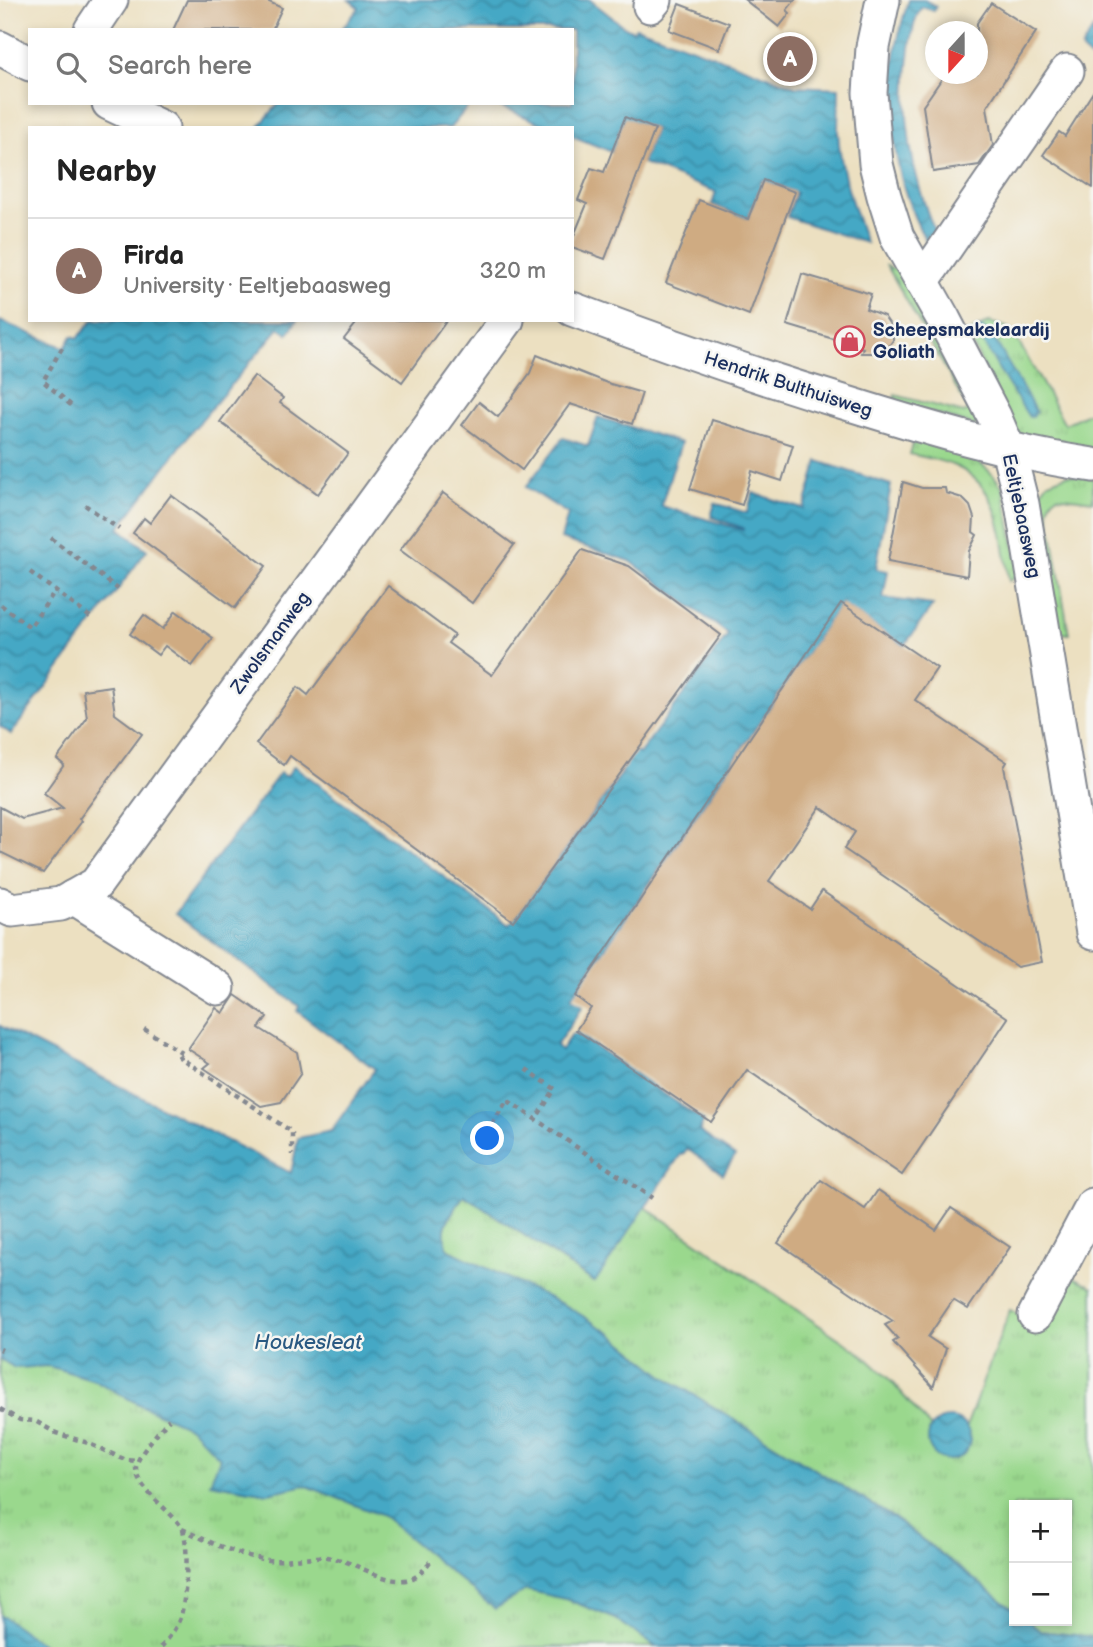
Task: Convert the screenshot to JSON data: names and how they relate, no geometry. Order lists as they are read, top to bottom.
{
  "streets": {
    "street": ["Hendrik Bulthuisweg", "Eeltjebaasweg", "Zwolsmanweg"]
  },
  "crossings": [
    ["Hendrik Bulthuisweg", "Eeltjebaasweg"]
  ],
  "water": ["Houkesleat"],
  "places": {
    "shop": ["Scheepsmakelaardij Goliath"]
  },
  "north": "bottom",
  "page": {
    "search": "Search here",
    "pins": "A",
    "heading": "Nearby",
    "list": [
      {
        "mark": "A",
        "name": "Firda",
        "note": "University · Eeltjebaasweg",
        "value": "320 m"
      }
    ],
    "map_buttons": ["+", "−"]
  }
}
